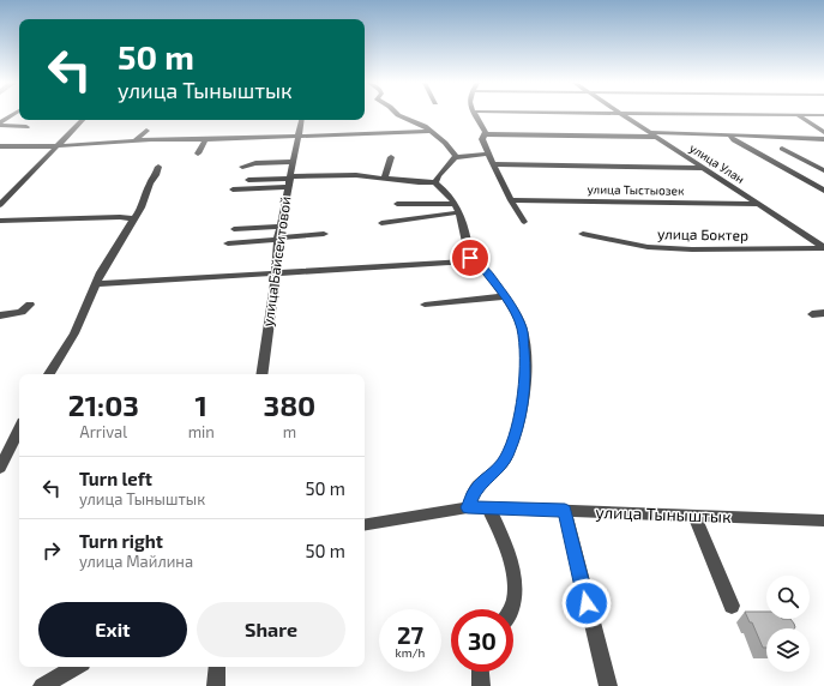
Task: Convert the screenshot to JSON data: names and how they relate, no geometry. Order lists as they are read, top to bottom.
{
  "streets": {
    "street": [
      "улица Улан",
      "улица Тыстыозек",
      "улица Боктер",
      "улица Байсеитовой",
      "улица Тыныштык"
    ]
  },
  "crossings": [
    ["улица Улан", "улица Тыстыозек"],
    ["улица Улан", "улица Боктер"]
  ],
  "page": {
    "turn": ["50 m", "улица Тыныштык"],
    "eta": [
      "21:03",
      "Arrival",
      "1",
      "min",
      "380",
      "m"
    ],
    "list": [
      {
        "name": "Turn left",
        "note": "улица Тыныштык",
        "value": "50 m"
      },
      {
        "name": "Turn right",
        "note": "улица Майлина",
        "value": "50 m"
      }
    ],
    "buttons": ["Exit", "Share"],
    "speed": "27 km/h",
    "limit": "30"
  }
}
